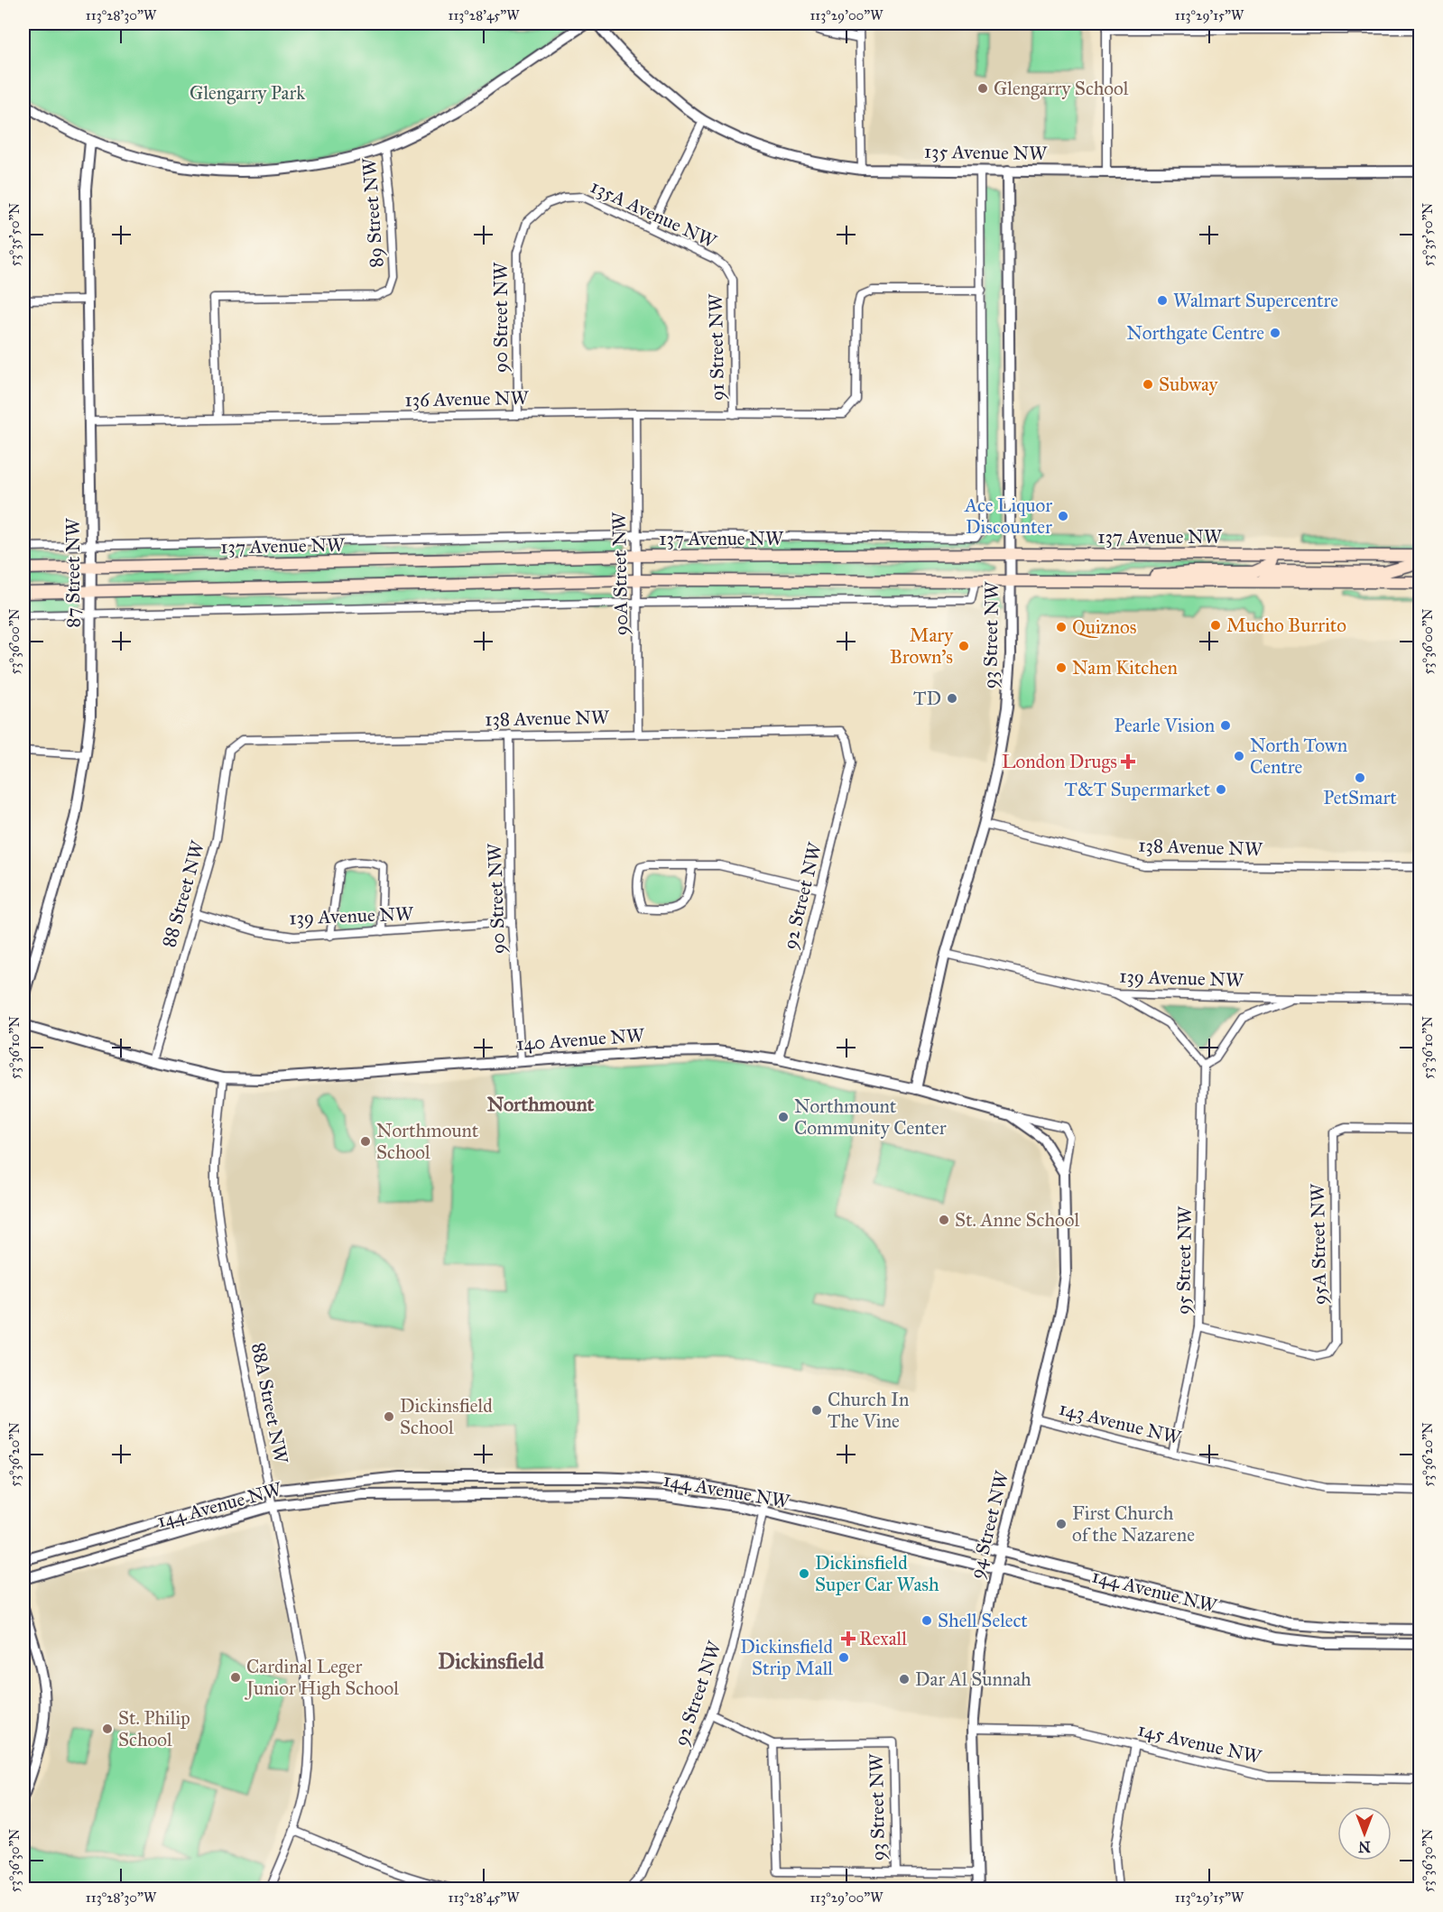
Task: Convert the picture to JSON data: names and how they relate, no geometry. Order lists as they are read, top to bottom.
{
  "streets": {
    "main road": ["137 Avenue NW"],
    "street": [
      "135 Avenue NW",
      "89 Street NW",
      "135A Avenue NW",
      "90 Street NW",
      "91 Street NW",
      "136 Avenue NW",
      "87 Street NW",
      "90A Street NW",
      "93 Street NW",
      "138 Avenue NW",
      "88 Street NW",
      "92 Street NW",
      "139 Avenue NW",
      "140 Avenue NW",
      "95A Street NW",
      "95 Street NW",
      "88A Street NW",
      "143 Avenue NW",
      "144 Avenue NW",
      "94 Street NW",
      "145 Avenue NW"
    ]
  },
  "crossings": [
    ["135 Avenue NW", "93 Street NW"],
    ["89 Street NW", "136 Avenue NW"],
    ["135A Avenue NW", "90 Street NW"],
    ["135A Avenue NW", "91 Street NW"],
    ["90 Street NW", "136 Avenue NW"],
    ["90 Street NW", "138 Avenue NW"],
    ["90 Street NW", "139 Avenue NW"],
    ["90 Street NW", "140 Avenue NW"],
    ["91 Street NW", "136 Avenue NW"],
    ["136 Avenue NW", "137 Avenue NW"],
    ["136 Avenue NW", "87 Street NW"],
    ["136 Avenue NW", "90A Street NW"],
    ["137 Avenue NW", "87 Street NW"],
    ["137 Avenue NW", "90A Street NW"],
    ["137 Avenue NW", "93 Street NW"],
    ["90A Street NW", "138 Avenue NW"],
    ["93 Street NW", "138 Avenue NW"],
    ["93 Street NW", "139 Avenue NW"],
    ["93 Street NW", "140 Avenue NW"],
    ["138 Avenue NW", "88 Street NW"],
    ["138 Avenue NW", "92 Street NW"],
    ["88 Street NW", "139 Avenue NW"],
    ["88 Street NW", "140 Avenue NW"],
    ["92 Street NW", "140 Avenue NW"],
    ["92 Street NW", "144 Avenue NW"],
    ["140 Avenue NW", "88A Street NW"],
    ["140 Avenue NW", "94 Street NW"],
    ["95A Street NW", "95 Street NW"],
    ["95 Street NW", "143 Avenue NW"],
    ["88A Street NW", "144 Avenue NW"],
    ["143 Avenue NW", "94 Street NW"],
    ["144 Avenue NW", "94 Street NW"],
    ["94 Street NW", "145 Avenue NW"]
  ],
  "districts": ["Northmount", "Dickinsfield"],
  "parks": ["Glengarry Park"],
  "places": {
    "other": [
      "Glengarry School",
      "Walmart Supercentre",
      "Northgate Centre",
      "Subway",
      "Ace Liquor Discounter",
      "Mucho Burrito",
      "Quiznos",
      "Mary Brown's",
      "Nam Kitchen",
      "TD",
      "Pearle Vision",
      "North Town Centre",
      "PetSmart",
      "T&T Supermarket",
      "Northmount Community Center",
      "Northmount School",
      "St. Anne School",
      "Church In The Vine",
      "Dickinsfield School",
      "First Church of the Nazarene",
      "Dickinsfield Super Car Wash",
      "Shell Select",
      "Dickinsfield Strip Mall",
      "Cardinal Leger Junior High School",
      "Dar Al Sunnah",
      "St. Philip School"
    ],
    "health": ["London Drugs", "Rexall"]
  },
  "north": "bottom",
  "coordinates": [
    "113°28'30\"W",
    "113°28'45\"W",
    "113°29'00\"W",
    "113°29'15\"W",
    "53°35'50\"N",
    "53°36'00\"N",
    "53°36'10\"N",
    "53°36'20\"N",
    "53°36'30\"N"
  ]
}
